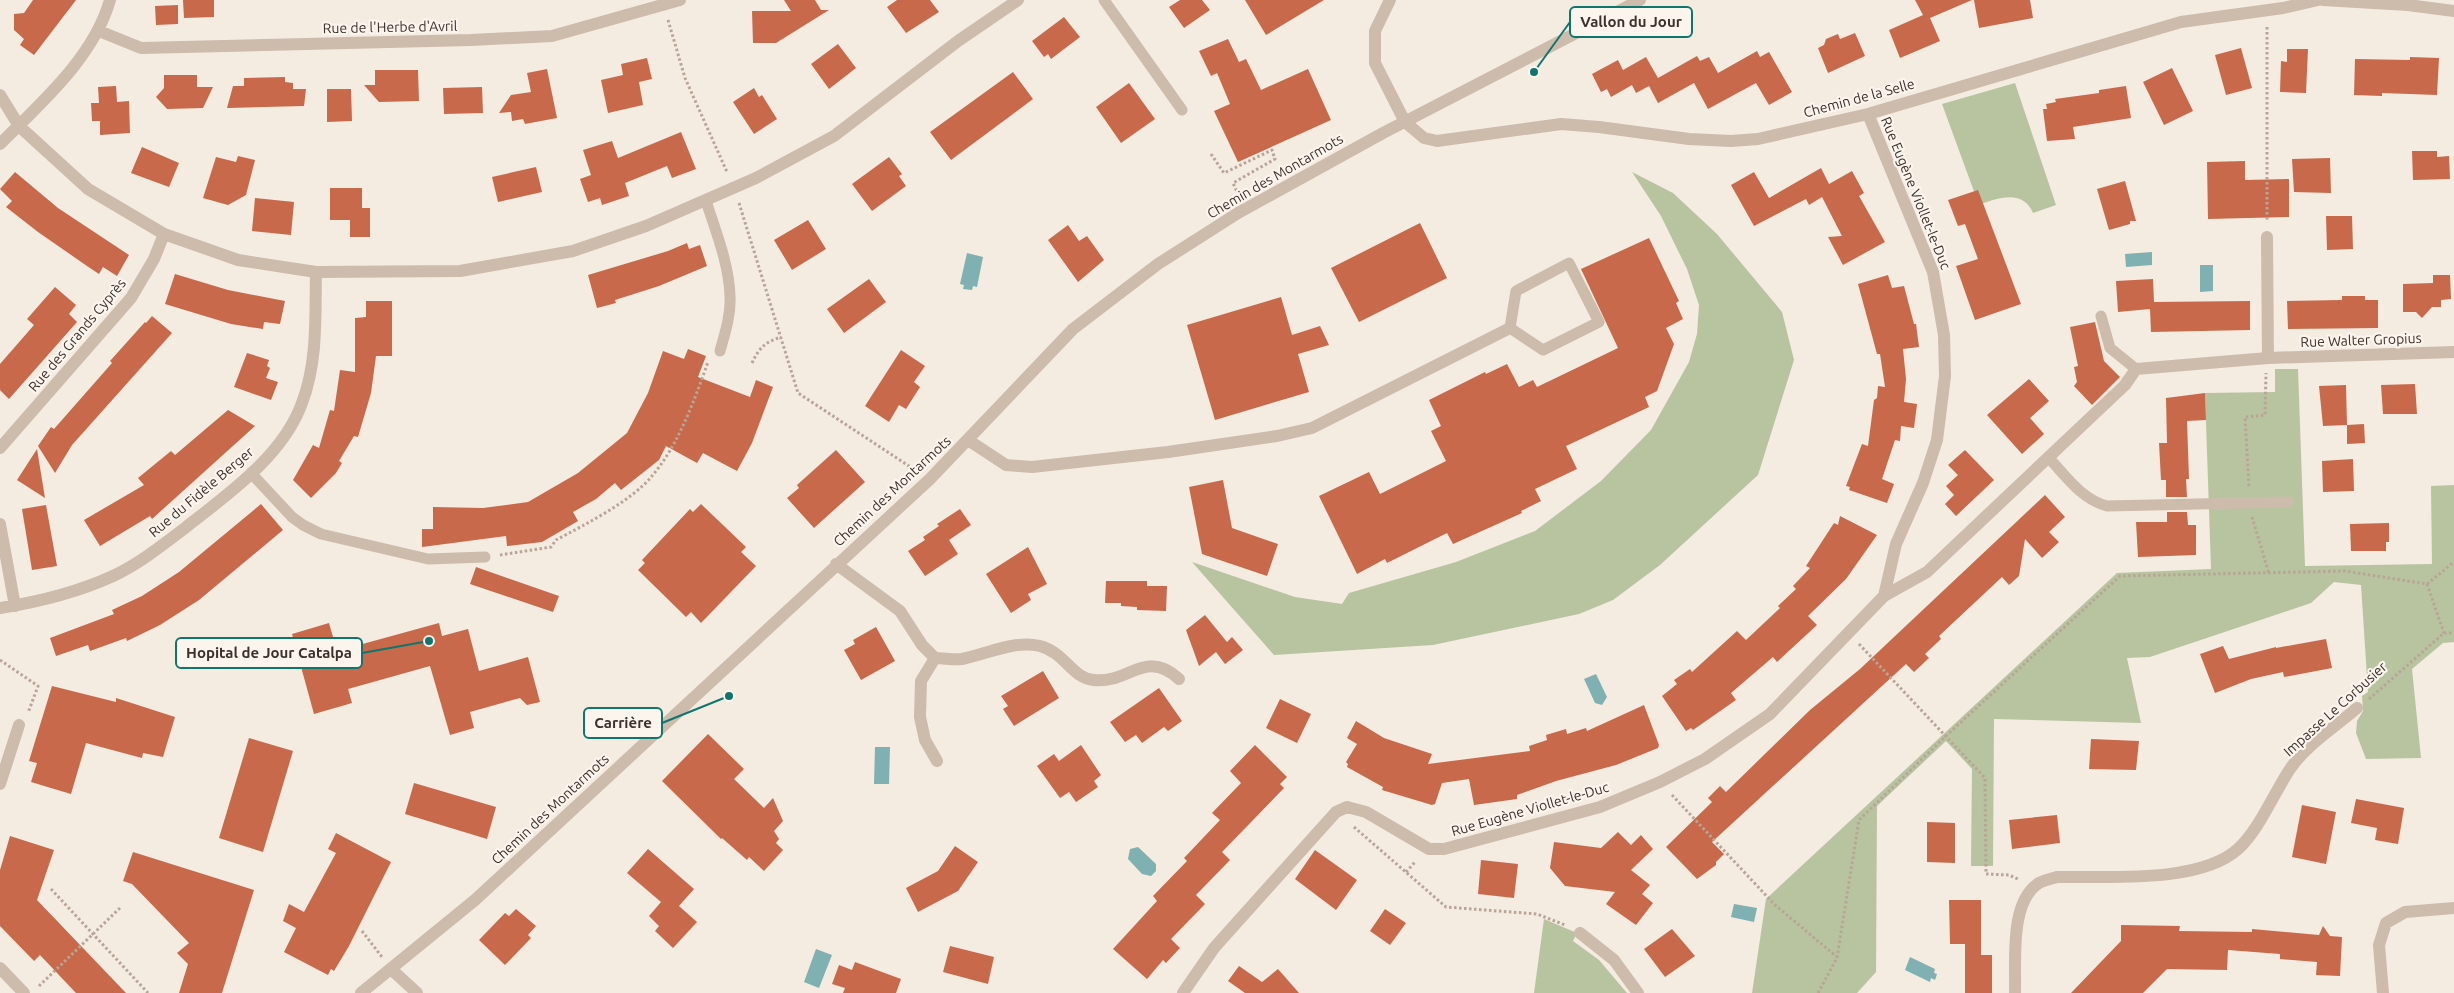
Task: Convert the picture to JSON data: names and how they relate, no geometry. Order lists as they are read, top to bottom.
{
  "streets": {
    "street": [
      "Rue de l'Herbe d'Avril",
      "Chemin de la Selle",
      "Chemin des Montarmots",
      "Rue Eugène Viollet-le-Duc",
      "Rue des Grands Cyprès",
      "Rue Walter Gropius",
      "Rue du Fidèle Berger",
      "Impasse Le Corbusier"
    ]
  },
  "crossings": [
    ["Chemin de la Selle", "Chemin des Montarmots"],
    ["Chemin de la Selle", "Rue Eugène Viollet-le-Duc"]
  ],
  "places": ["Vallon du Jour", "Hopital de Jour Catalpa", "Carrière"]
}
